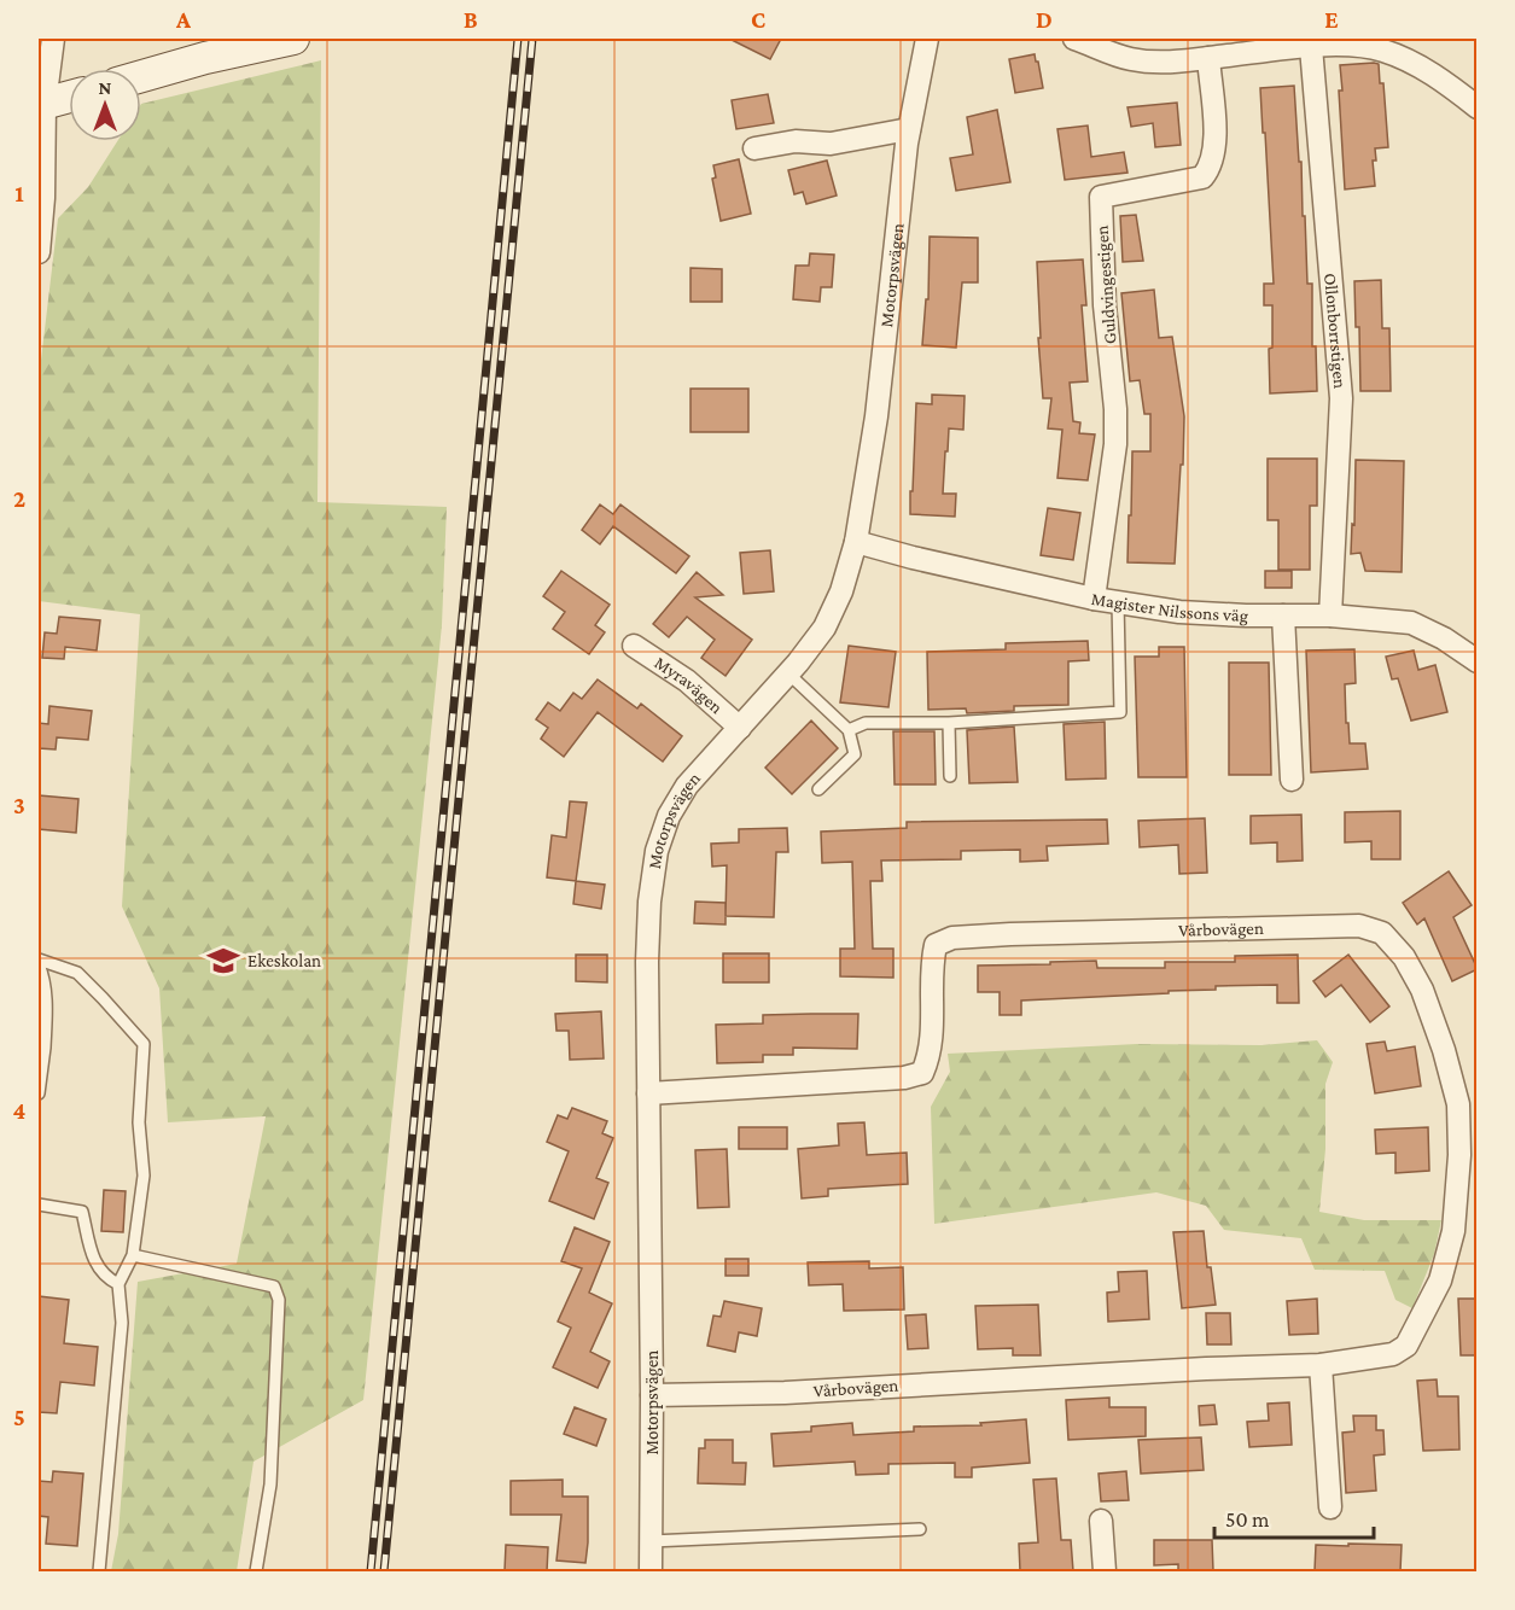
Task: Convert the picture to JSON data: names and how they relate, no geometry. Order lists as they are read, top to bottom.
{
  "streets": {
    "street": [
      "Motorpsvägen",
      "Guldvingestigen",
      "Ollonborrstigen",
      "Magister Nilssons väg",
      "Myravägen",
      "Vårbovägen"
    ]
  },
  "crossings": [
    ["Motorpsvägen", "Magister Nilssons väg"],
    ["Motorpsvägen", "Myravägen"],
    ["Motorpsvägen", "Vårbovägen"],
    ["Guldvingestigen", "Magister Nilssons väg"],
    ["Ollonborrstigen", "Magister Nilssons väg"]
  ],
  "places": {
    "school or university": ["Ekeskolan"]
  },
  "scale_bar": "50 m",
  "north": "top",
  "grid": {
    "columns": [
      "A",
      "B",
      "C",
      "D",
      "E"
    ],
    "rows": [
      "1",
      "2",
      "3",
      "4",
      "5"
    ]
  }
}
